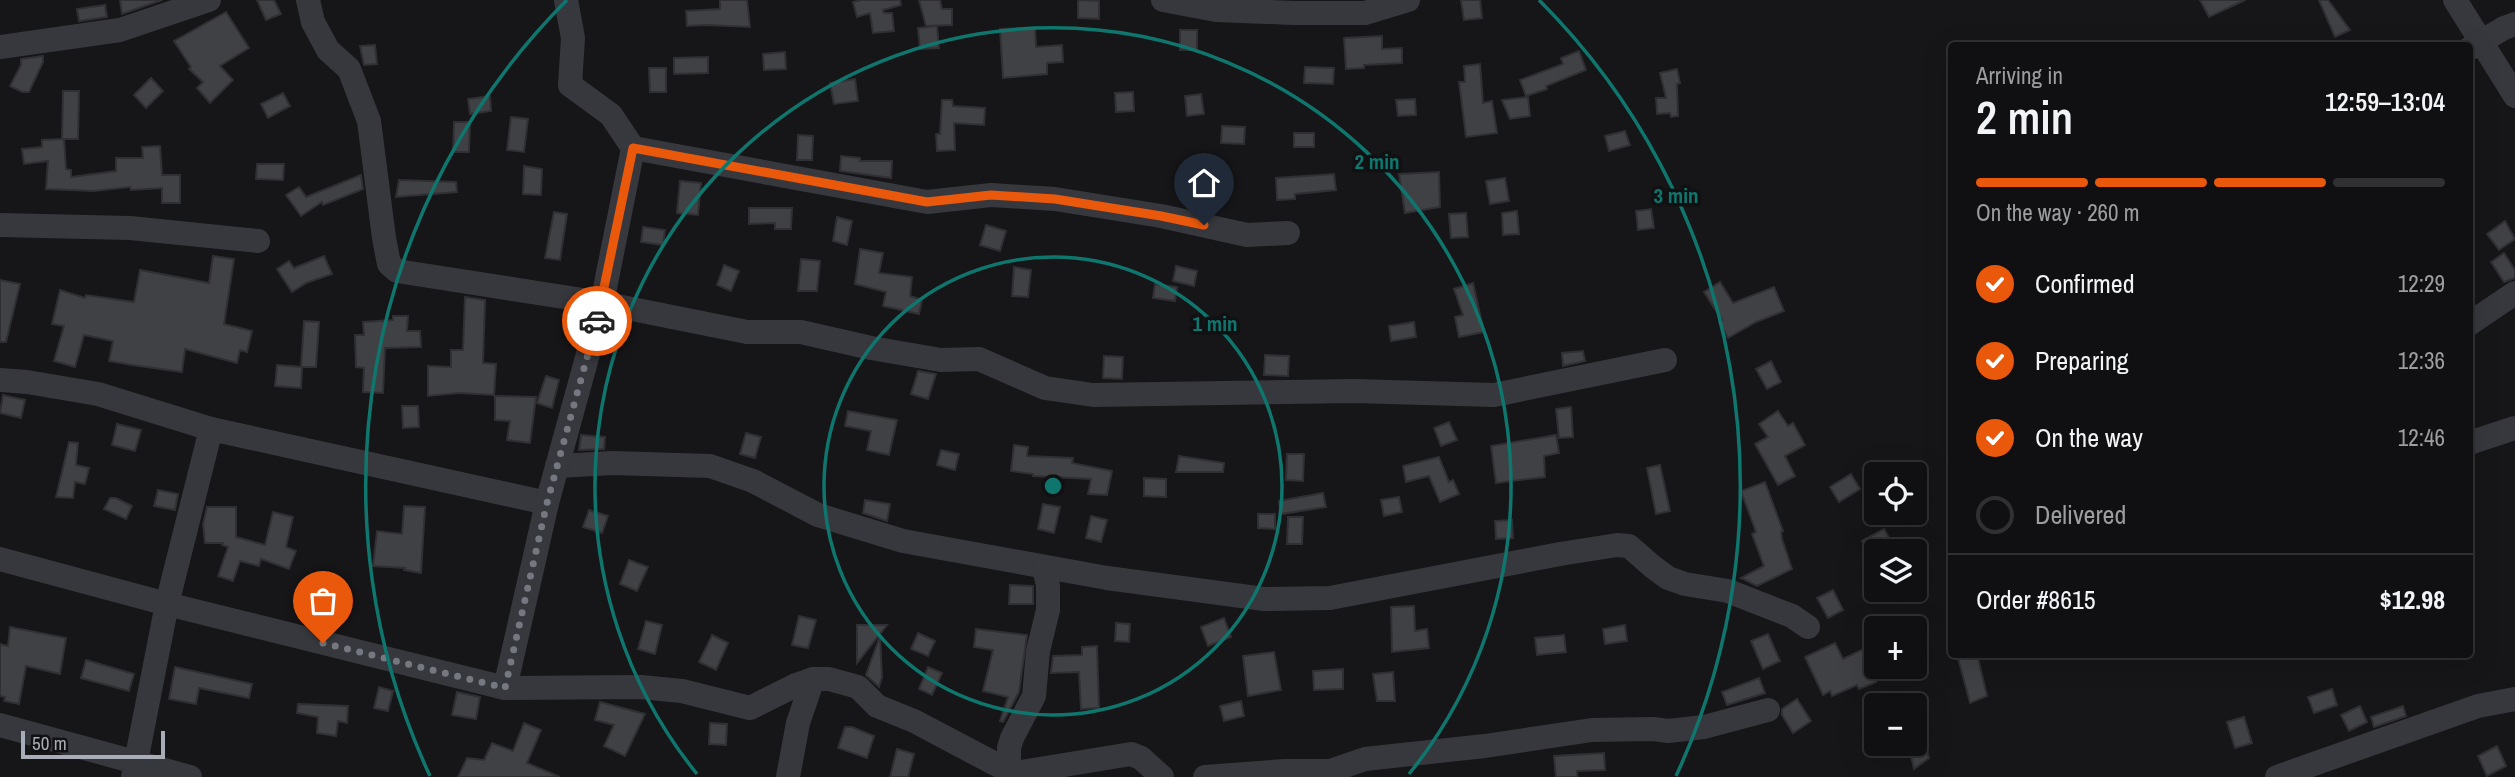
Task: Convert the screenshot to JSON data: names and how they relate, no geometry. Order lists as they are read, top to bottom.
{
  "scale_bar": "50 m",
  "page": {
    "heading": ["2 min", "Arriving in", "12:59–13:04"],
    "panel": ["Order #8615", "$12.98"],
    "bar": "On the way · 260 m",
    "list": [
      ["Confirmed", "12:29"],
      ["Preparing", "12:36"],
      ["On the way", "12:46"],
      "Delivered"
    ],
    "map_buttons": ["+", "−"],
    "scale": "50 m"
  },
  "rings": ["2 min", "3 min", "1 min"]
}
